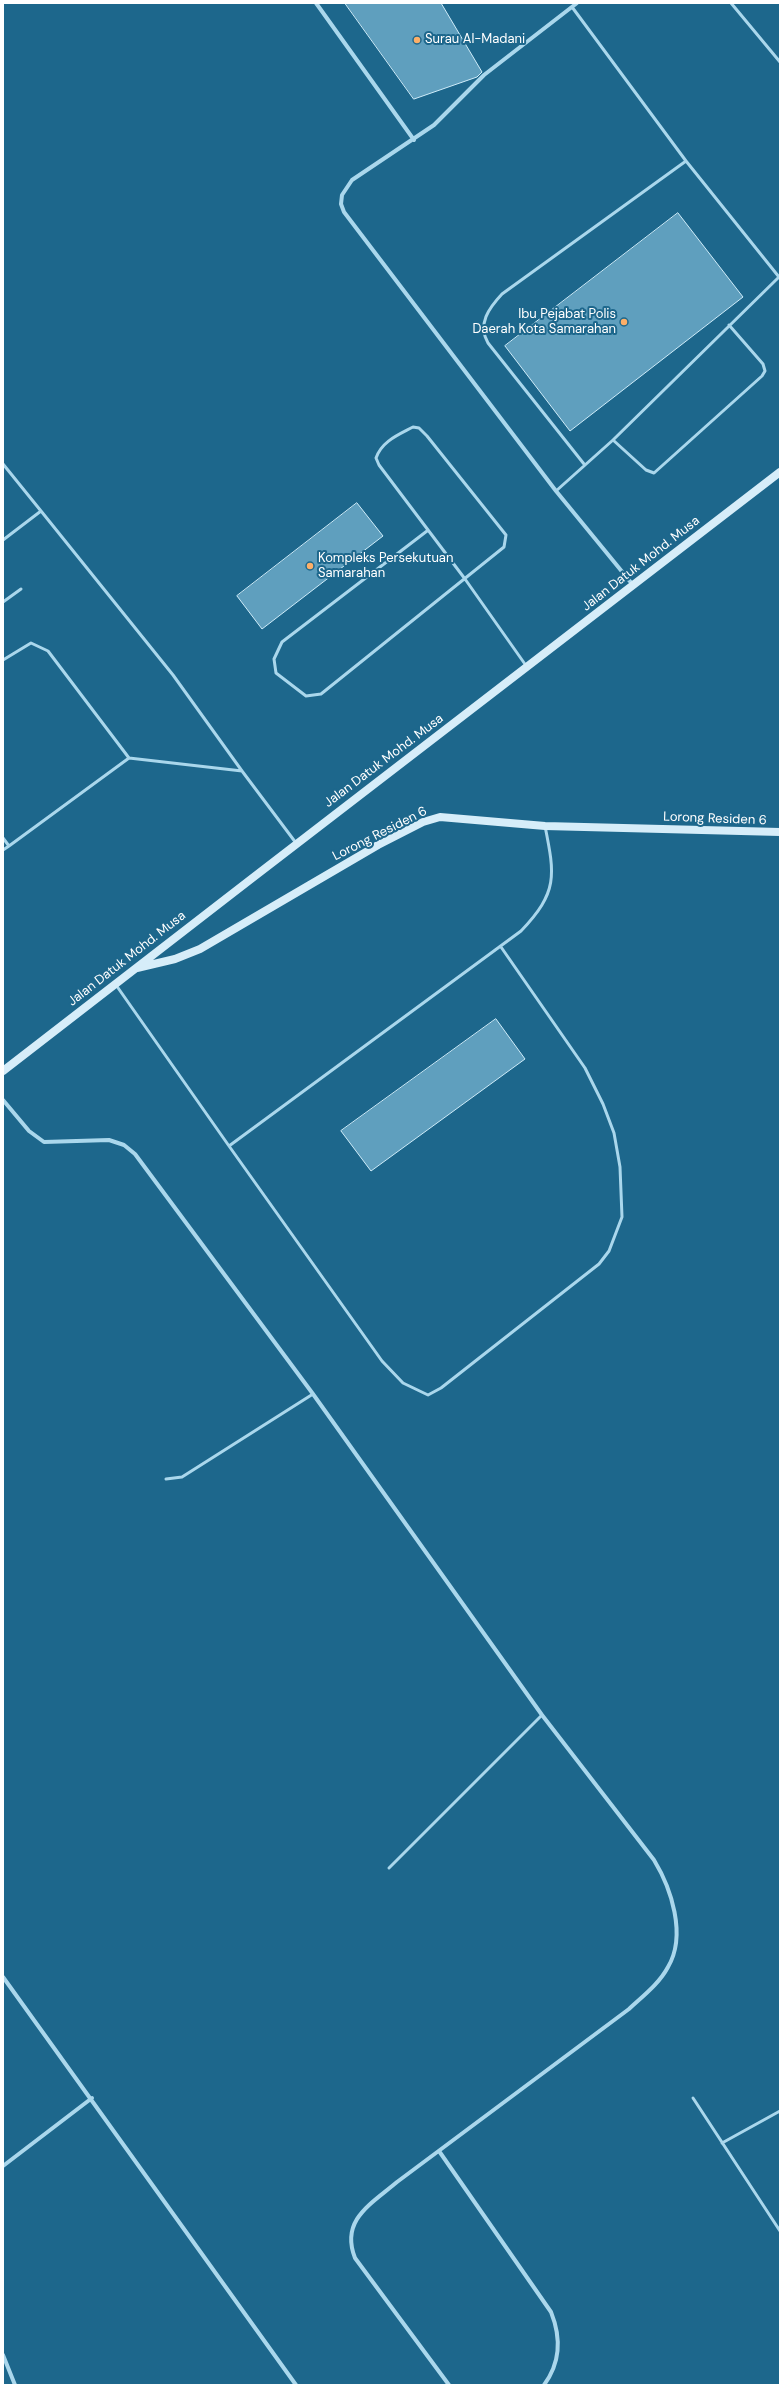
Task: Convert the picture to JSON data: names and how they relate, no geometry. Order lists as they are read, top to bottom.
{
  "streets": {
    "main road": ["Jalan Datuk Mohd. Musa", "Lorong Residen 6"]
  },
  "crossings": [
    ["Jalan Datuk Mohd. Musa", "Lorong Residen 6"]
  ],
  "places": ["Surau Al-Madani", "Ibu Pejabat Polis Daerah Kota Samarahan", "Kompleks Persekutuan Samarahan"]
}
